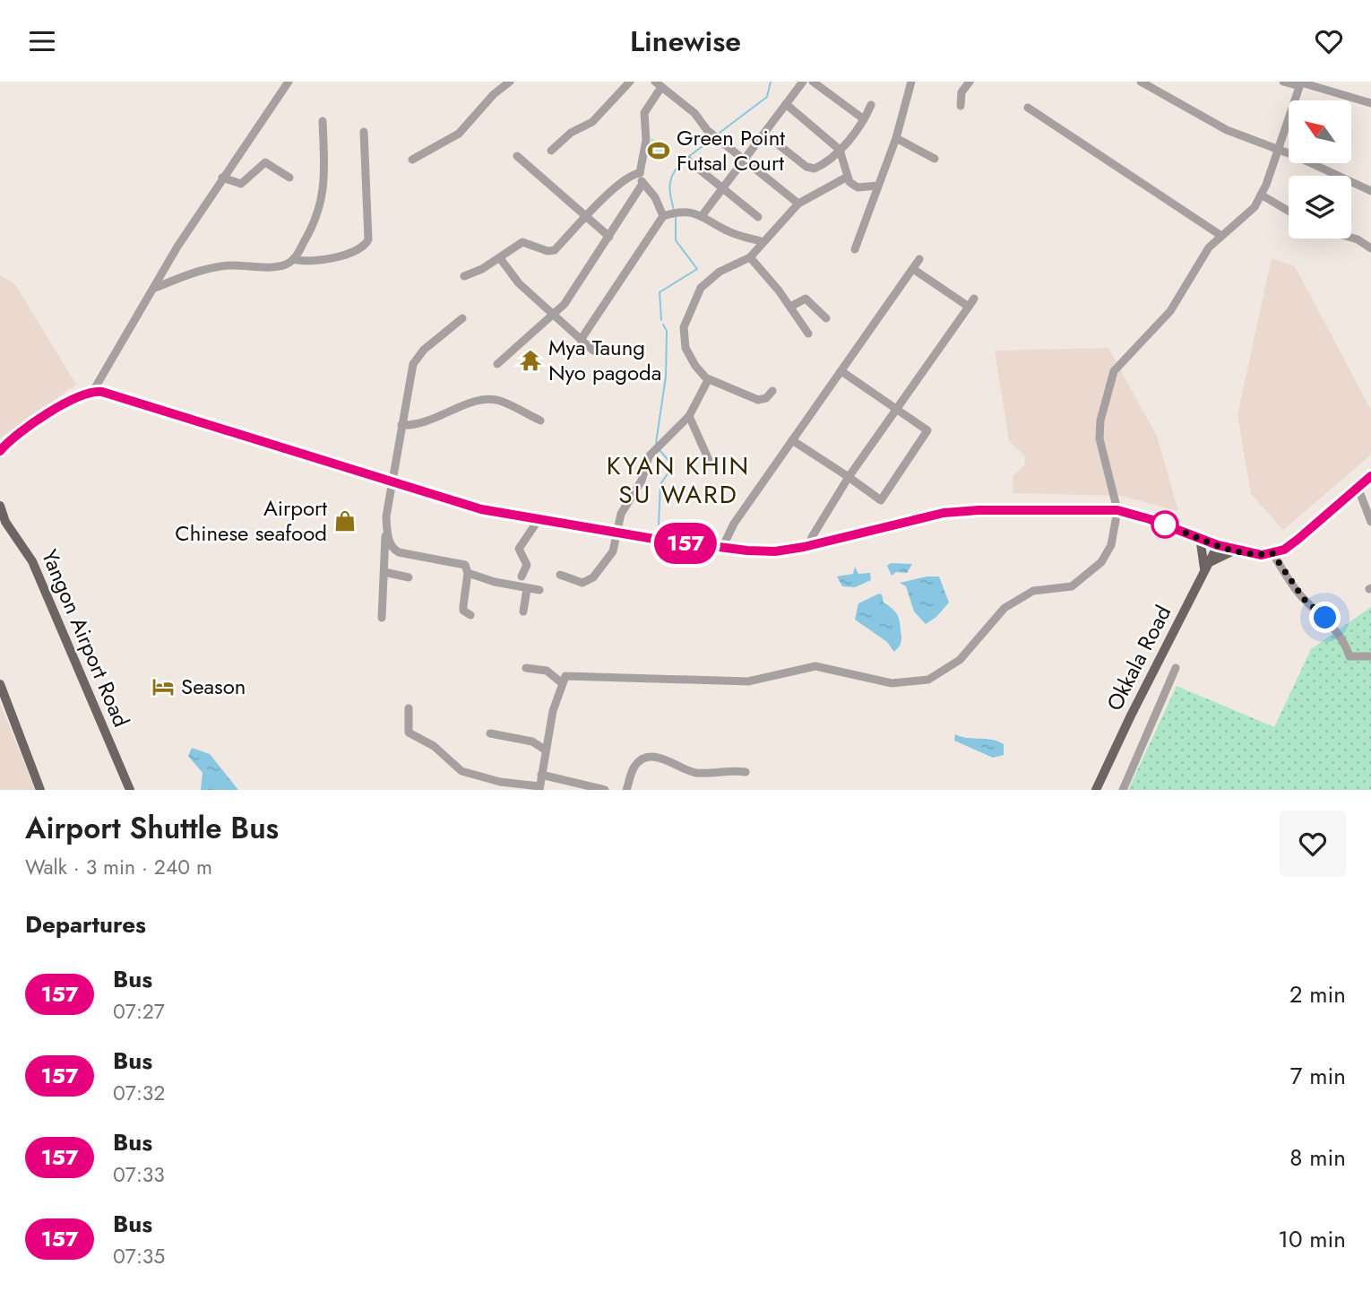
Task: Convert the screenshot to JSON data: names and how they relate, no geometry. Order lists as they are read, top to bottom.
{
  "streets": {
    "main road": ["Yangon Airport Road", "Okkala Road"]
  },
  "districts": ["KYAN KHIN SU WARD"],
  "places": {
    "sports": ["Green Point Futsal Court"],
    "temple": ["Mya Taung Nyo pagoda"],
    "shop": ["Airport Chinese seafood"],
    "hotel": ["Season"]
  },
  "lines": ["bus line 157"],
  "north": "top left",
  "page": {
    "header": "Linewise",
    "on_map": "157",
    "heading": [
      ["Airport Shuttle Bus", "Walk · 3 min · 240 m"],
      "Departures"
    ],
    "list": [
      {
        "mark": "157",
        "name": "Bus",
        "note": "07:27",
        "value": "2 min"
      },
      {
        "mark": "157",
        "name": "Bus",
        "note": "07:32",
        "value": "7 min"
      },
      {
        "mark": "157",
        "name": "Bus",
        "note": "07:33",
        "value": "8 min"
      },
      {
        "mark": "157",
        "name": "Bus",
        "note": "07:35",
        "value": "10 min"
      }
    ]
  }
}
